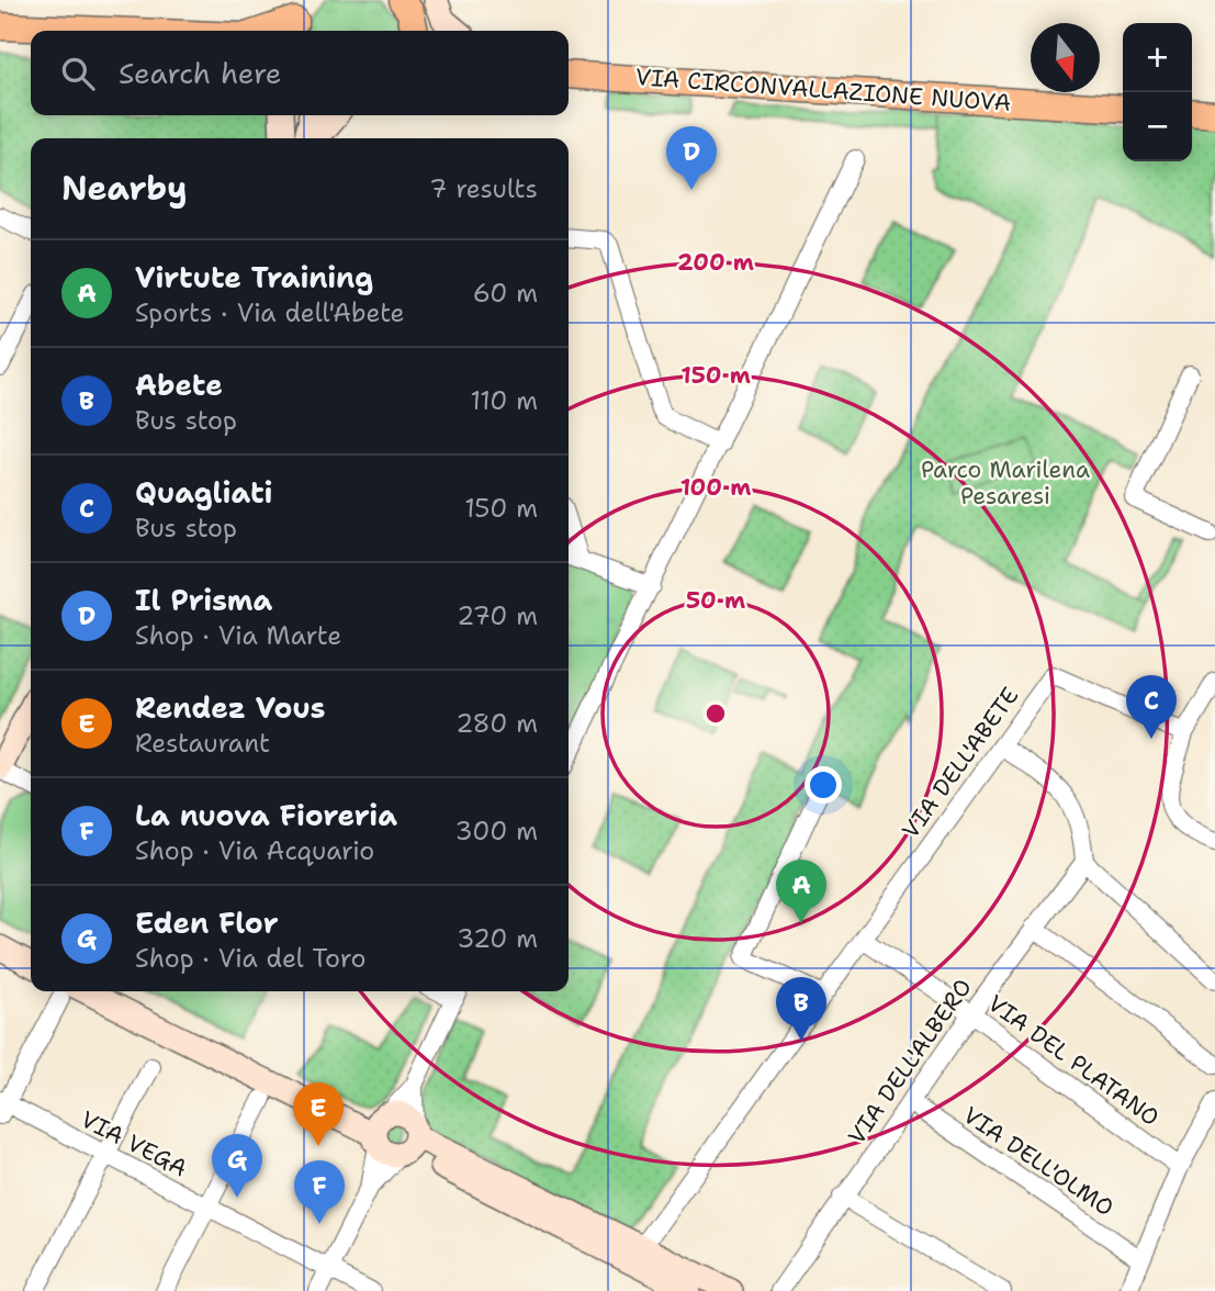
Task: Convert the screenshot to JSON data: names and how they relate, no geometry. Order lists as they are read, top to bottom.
{
  "streets": {
    "main road": ["VIA CIRCONVALLAZIONE NUOVA"],
    "street": [
      "VIA DELL'ABETE",
      "VIA DEL PLATANO",
      "VIA DELL'ALBERO",
      "VIA VEGA",
      "VIA DELL'OLMO"
    ]
  },
  "crossings": [
    ["VIA DELL'ABETE", "VIA DEL PLATANO"],
    ["VIA DEL PLATANO", "VIA DELL'ALBERO"],
    ["VIA DELL'ALBERO", "VIA DELL'OLMO"]
  ],
  "parks": ["Parco Marilena Pesaresi"],
  "north": "bottom",
  "page": {
    "map_buttons": ["+", "−"],
    "search": "Search here",
    "pins": [
      "D",
      "C",
      "A",
      "B",
      "E",
      "G",
      "F"
    ],
    "heading": ["Nearby", "7 results"],
    "list": [
      {
        "mark": "A",
        "name": "Virtute Training",
        "note": "Sports · Via dell'Abete",
        "value": "60 m"
      },
      {
        "mark": "B",
        "name": "Abete",
        "note": "Bus stop",
        "value": "110 m"
      },
      {
        "mark": "C",
        "name": "Quagliati",
        "note": "Bus stop",
        "value": "150 m"
      },
      {
        "mark": "D",
        "name": "Il Prisma",
        "note": "Shop · Via Marte",
        "value": "270 m"
      },
      {
        "mark": "E",
        "name": "Rendez Vous",
        "note": "Restaurant",
        "value": "280 m"
      },
      {
        "mark": "F",
        "name": "La nuova Fioreria",
        "note": "Shop · Via Acquario",
        "value": "300 m"
      },
      {
        "mark": "G",
        "name": "Eden Flor",
        "note": "Shop · Via del Toro",
        "value": "320 m"
      }
    ]
  },
  "rings": [
    "200 m",
    "150 m",
    "100 m",
    "50 m"
  ]
}
